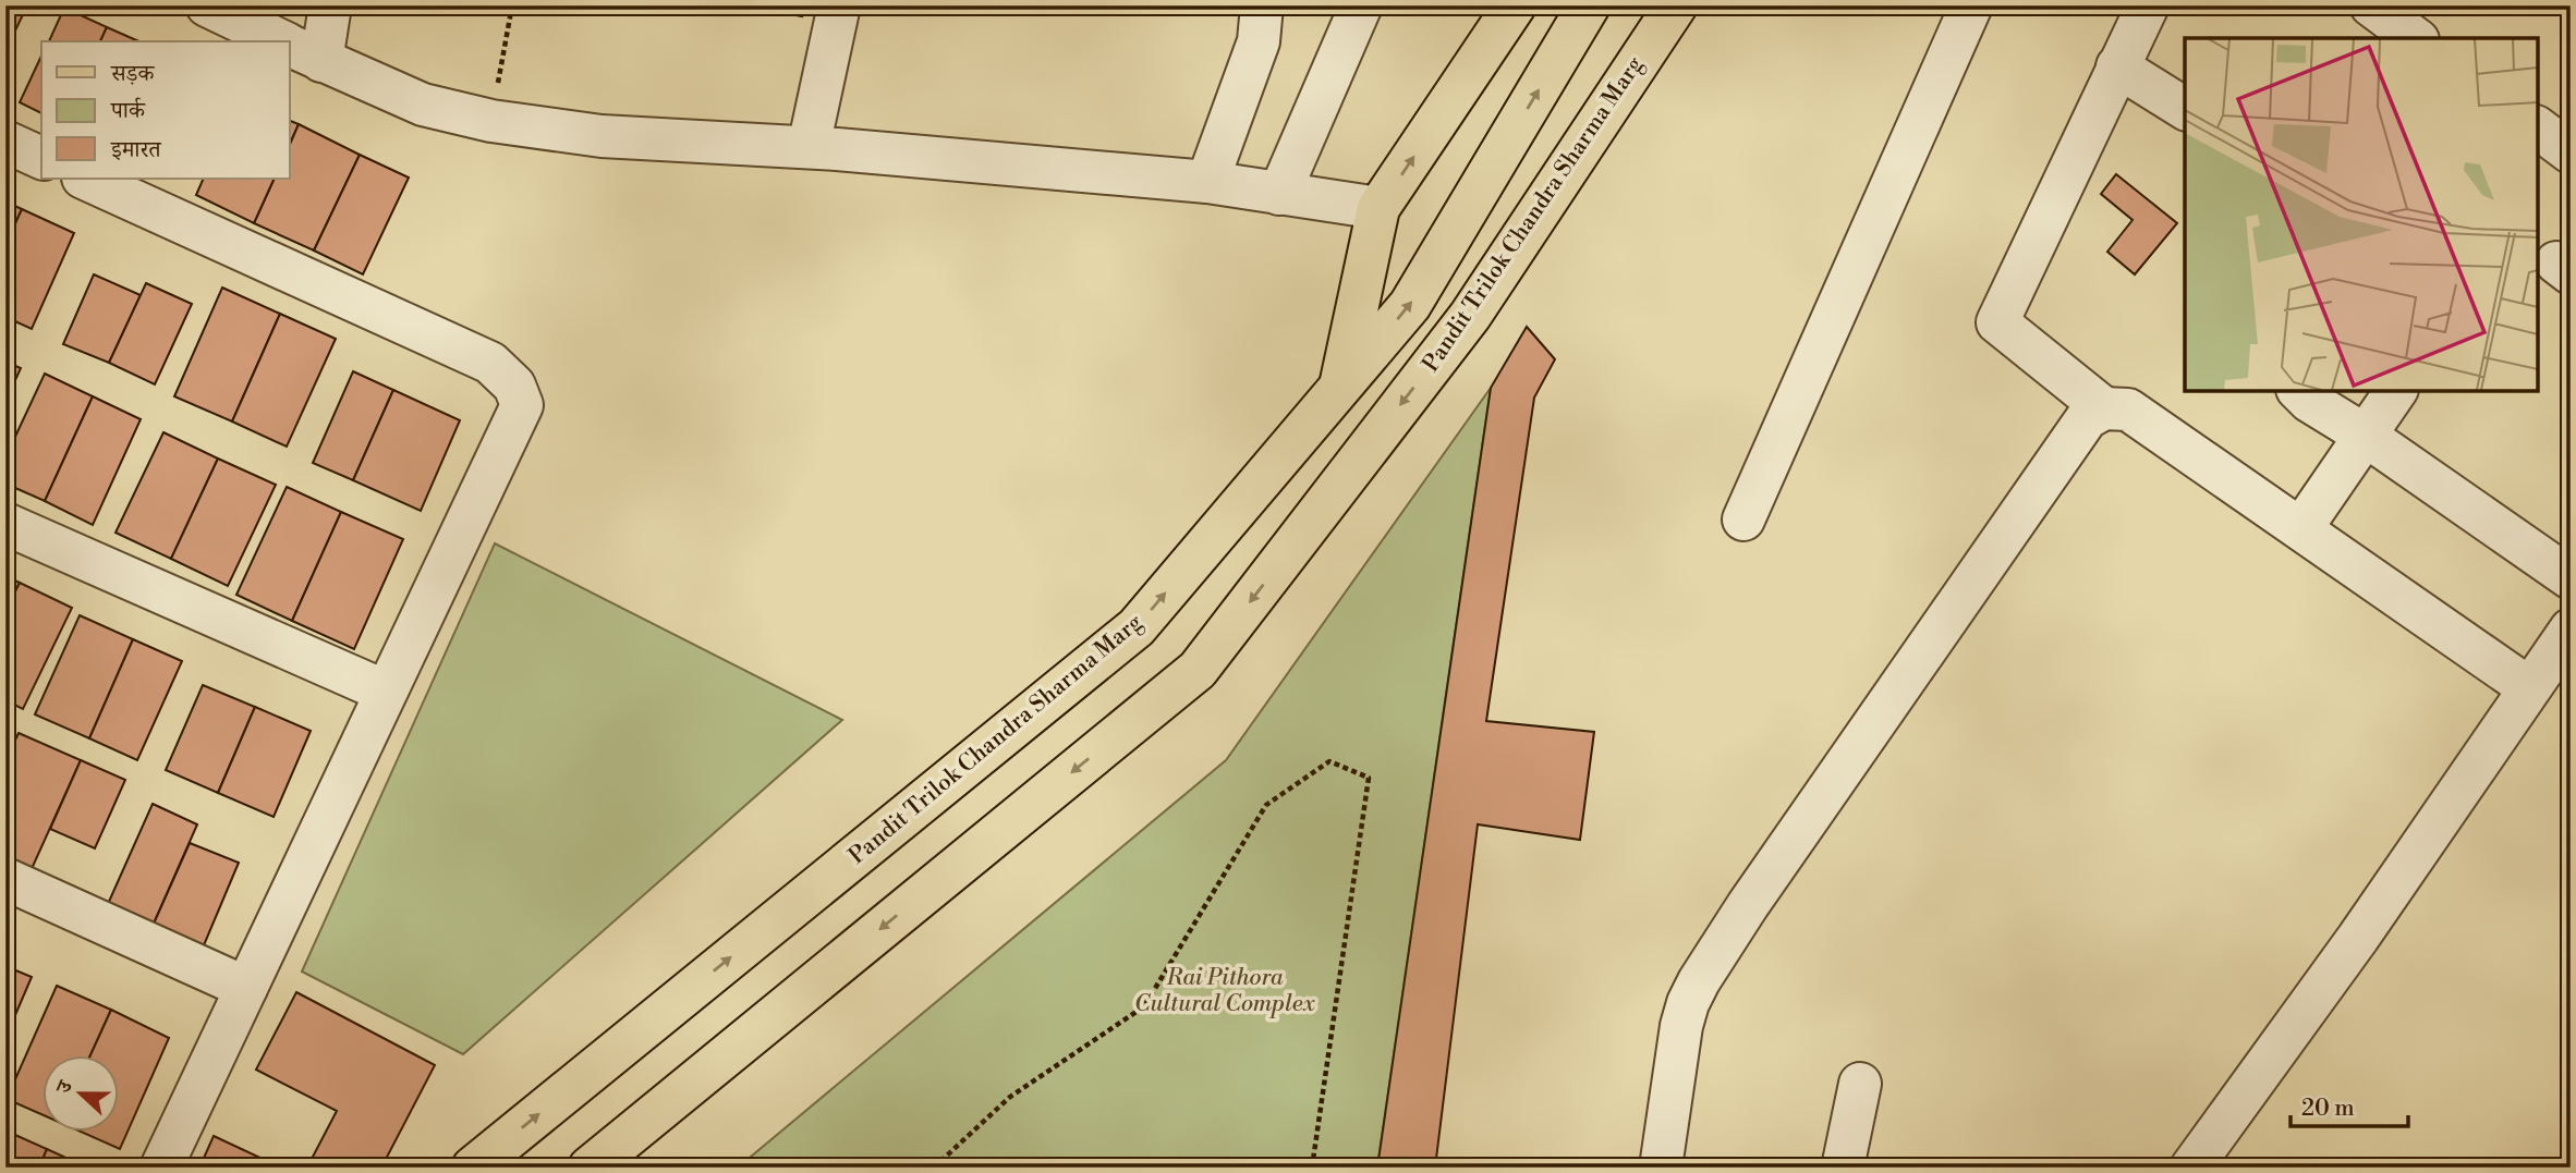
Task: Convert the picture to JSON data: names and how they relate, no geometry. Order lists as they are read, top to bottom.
{
  "streets": {
    "main road": ["Pandit Trilok Chandra Sharma Marg"]
  },
  "parks": ["Rai Pithora Cultural Complex"],
  "legend": ["सड़क", "पार्क", "इमारत"],
  "scale_bar": "20 m",
  "north": "left"
}
